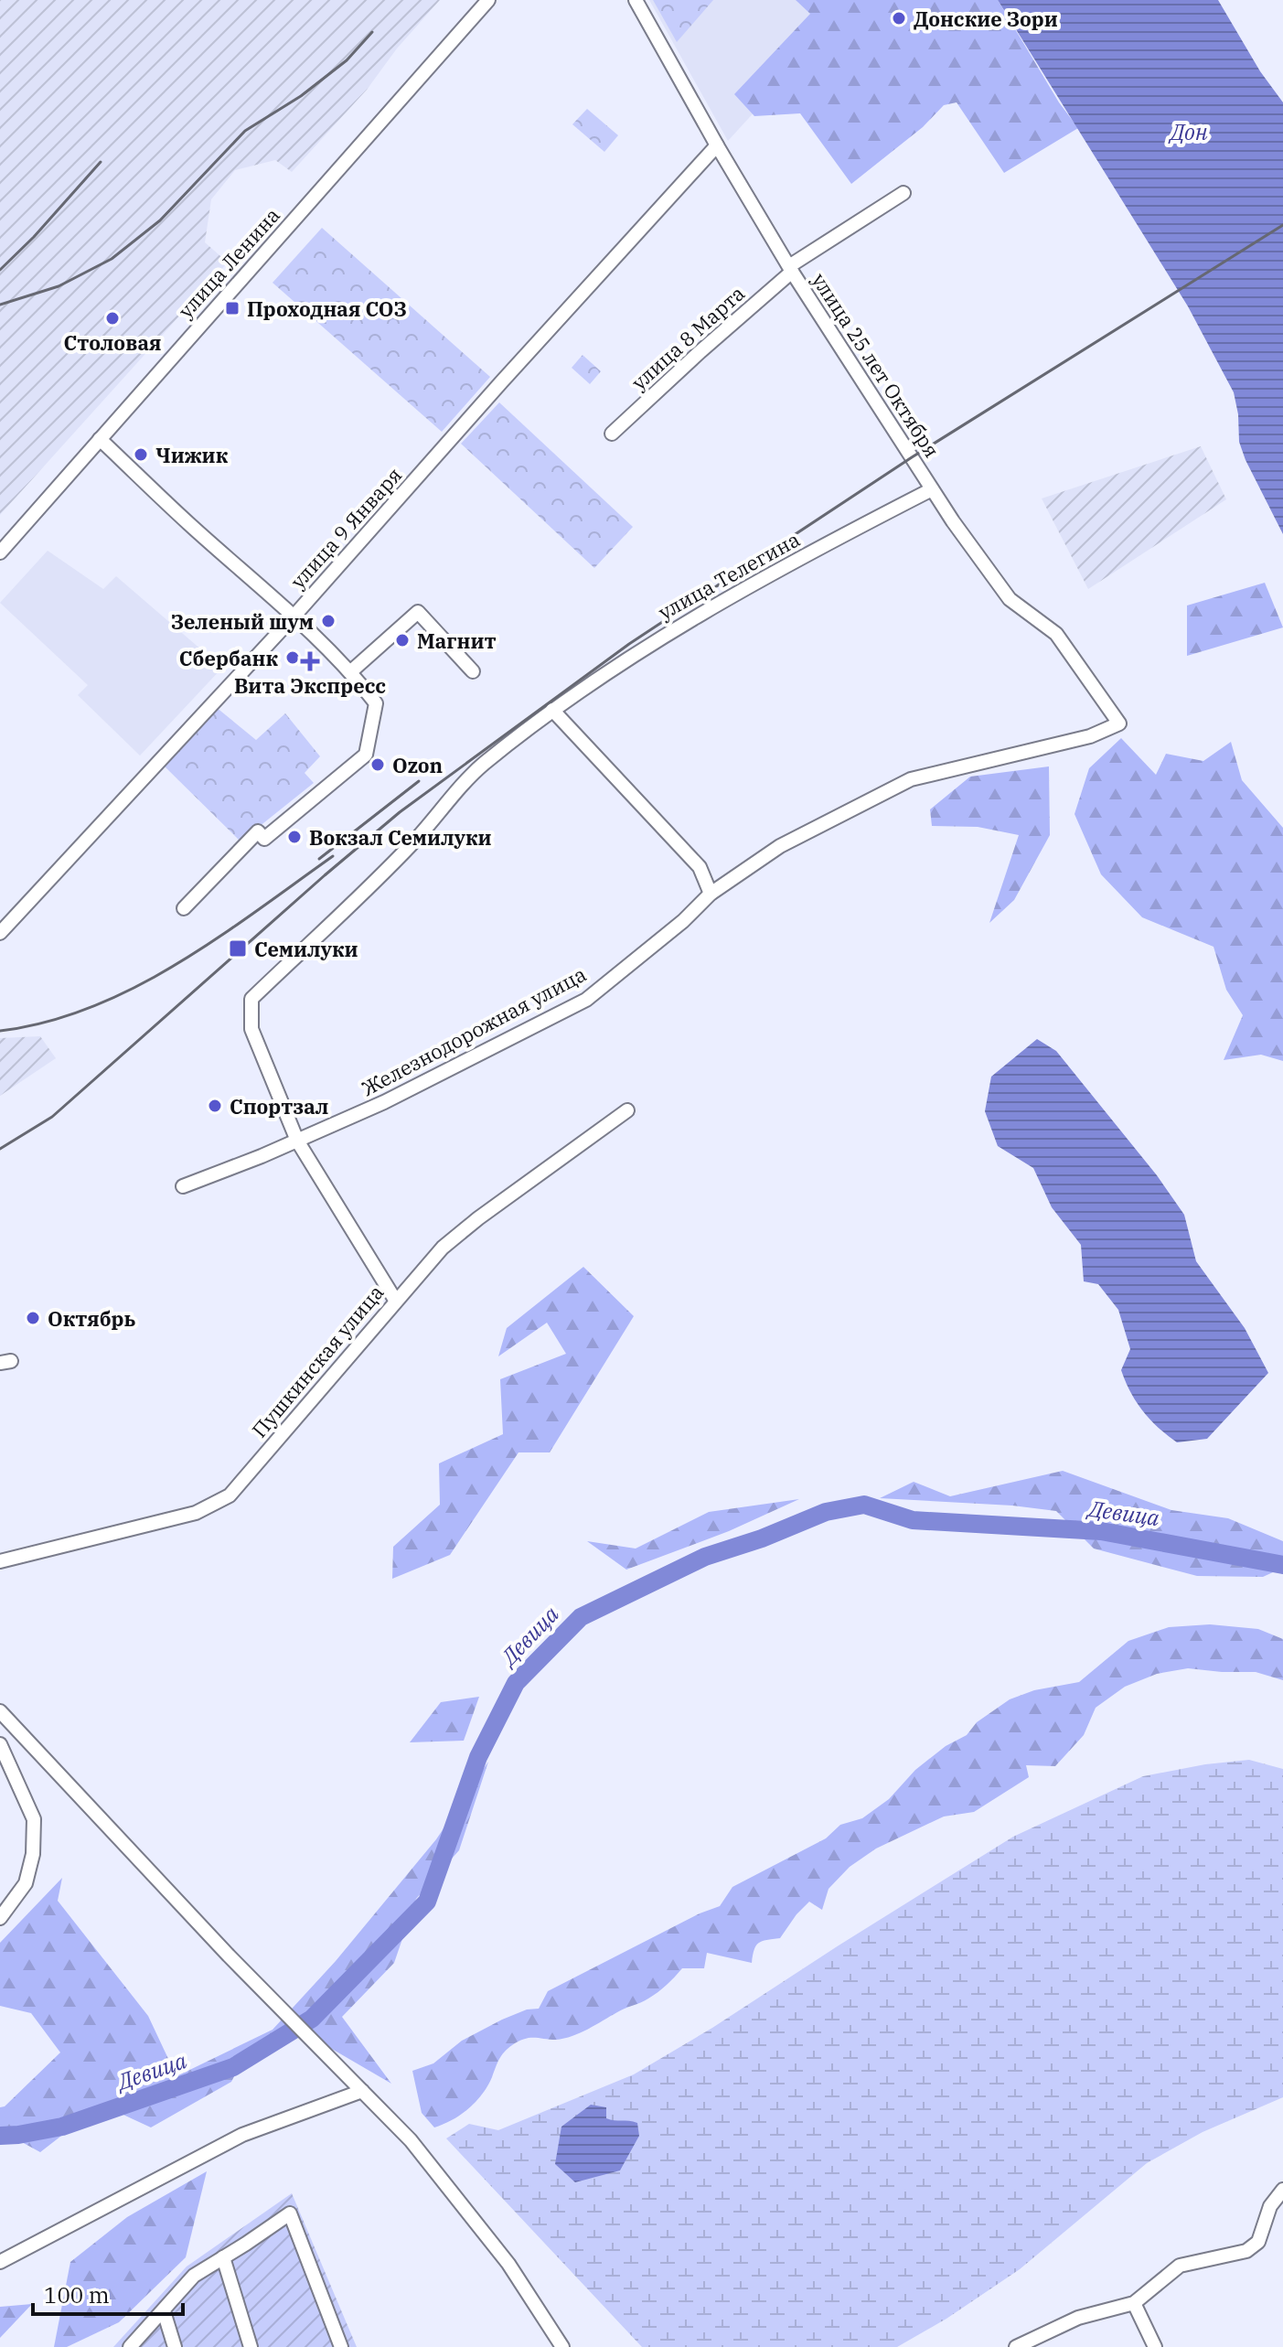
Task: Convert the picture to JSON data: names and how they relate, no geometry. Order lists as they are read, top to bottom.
{
  "streets": {
    "street": [
      "улица Ленина",
      "улица 8 Марта",
      "улица 25 лет Октября",
      "улица 9 Января",
      "улица Телегина",
      "Железнодорожная улица",
      "Пушкинская улица"
    ]
  },
  "crossings": [
    ["улица 8 Марта", "улица 25 лет Октября"],
    ["улица 25 лет Октября", "улица 9 Января"],
    ["улица 25 лет Октября", "улица Телегина"],
    ["улица 25 лет Октября", "Железнодорожная улица"],
    ["улица Телегина", "Железнодорожная улица"],
    ["улица Телегина", "Пушкинская улица"]
  ],
  "water": ["Дон", "Девица"],
  "places": {
    "other": [
      "Донские Зори",
      "Столовая",
      "Чижик",
      "Зеленый шум",
      "Магнит",
      "Сбербанк",
      "Ozon",
      "Вокзал Семилуки",
      "Спортзал",
      "Октябрь"
    ],
    "transit": ["Проходная СОЗ", "Семилуки"],
    "health": ["Вита Экспресс"]
  },
  "scale_bar": "100 m"
}
